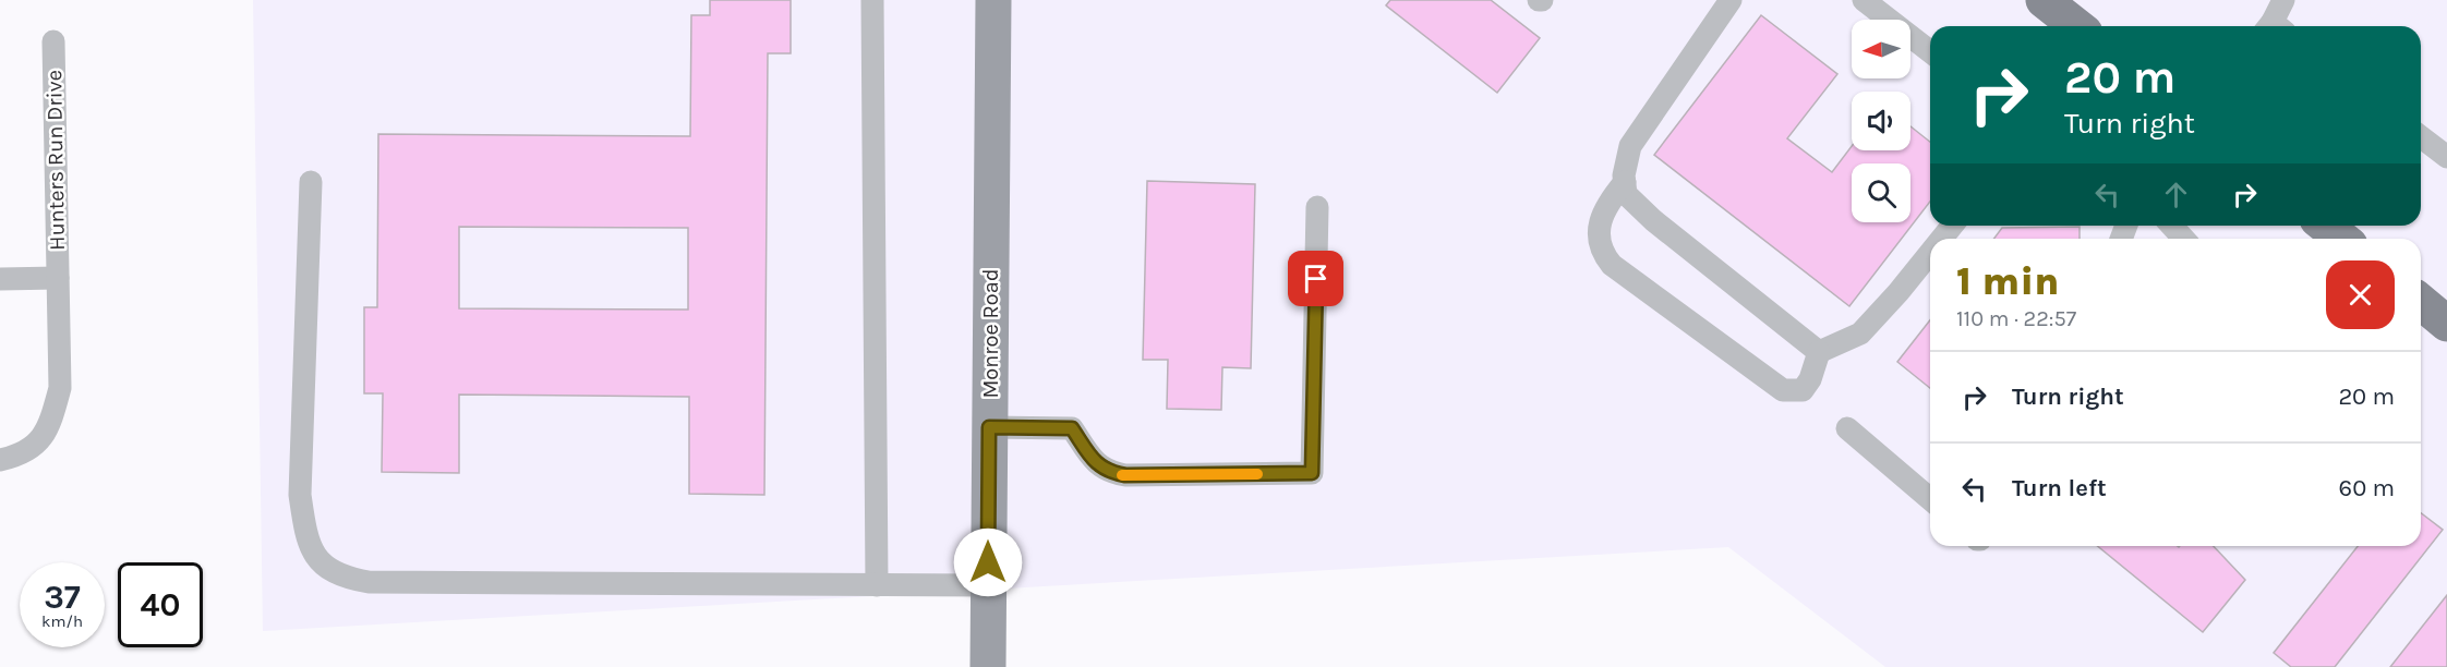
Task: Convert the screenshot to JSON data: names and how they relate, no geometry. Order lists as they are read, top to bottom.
{
  "streets": {
    "street": ["Monroe Road"],
    "lane": ["Hunters Run Drive"]
  },
  "north": "left",
  "page": {
    "turn": ["20 m", "Turn right"],
    "heading": ["1 min", "110 m · 22:57"],
    "list": [
      {
        "name": "Turn right",
        "value": "20 m"
      },
      {
        "name": "Turn left",
        "value": "60 m"
      }
    ],
    "speed": "37 km/h",
    "limit": "40"
  }
}
